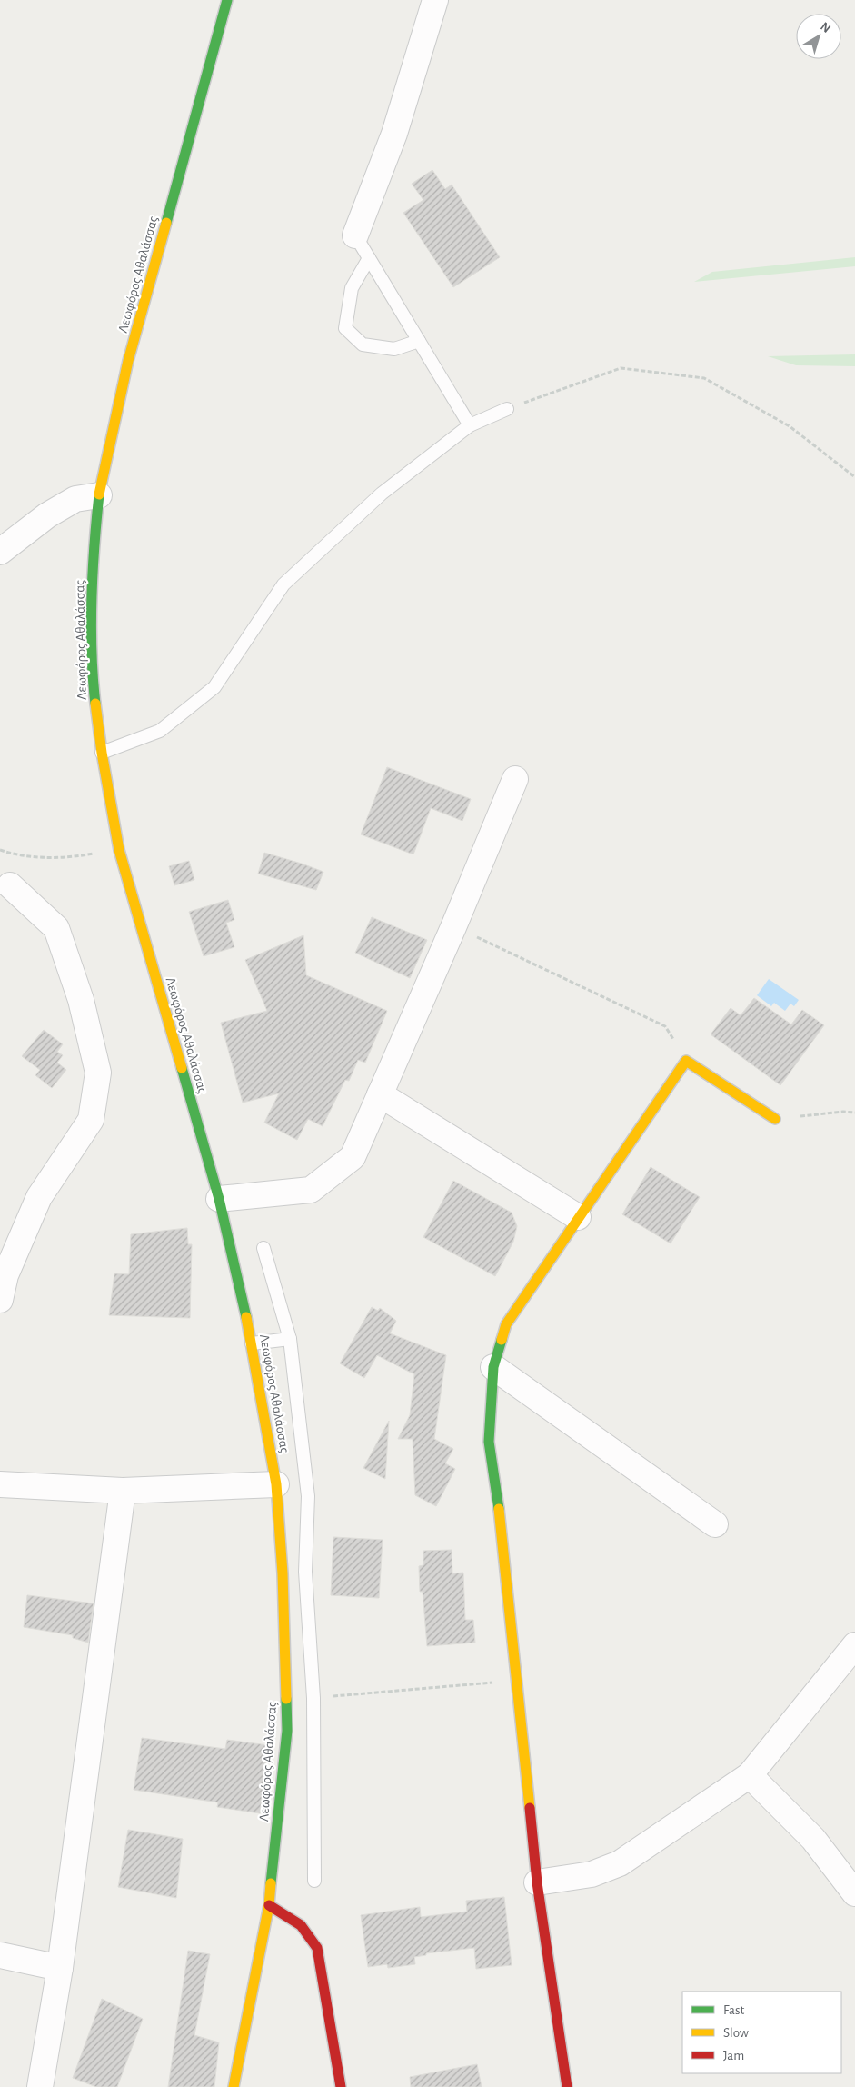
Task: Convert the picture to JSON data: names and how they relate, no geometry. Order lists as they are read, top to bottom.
{
  "streets": {
    "main road": ["Λεωφόρος Αθαλάσσας"]
  },
  "legend": ["Fast", "Slow", "Jam"],
  "north": "top right"
}
